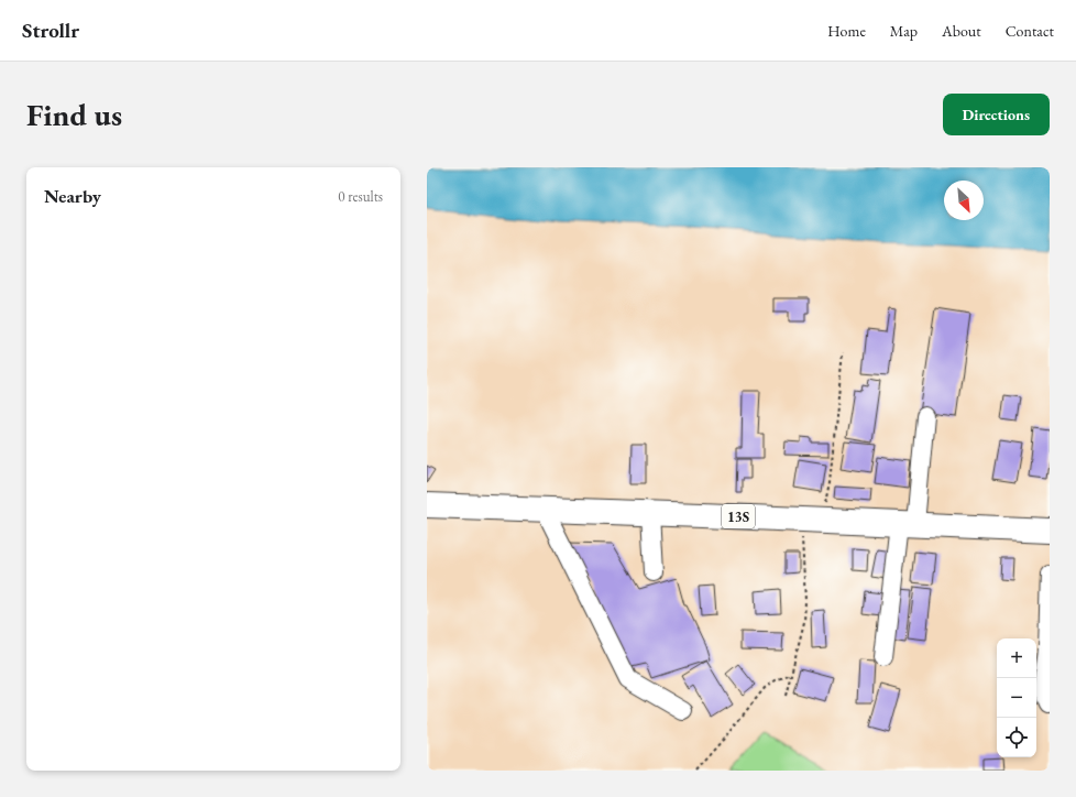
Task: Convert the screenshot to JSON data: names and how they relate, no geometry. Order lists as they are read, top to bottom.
{
  "streets": {
    "highway": ["13S"]
  },
  "north": "bottom right",
  "page": {
    "header": "Strollr",
    "nav": [
      "Home",
      "Map",
      "About",
      "Contact"
    ],
    "buttons": "Directions",
    "title": "Find us",
    "heading": ["Nearby", "0 results"],
    "map_buttons": ["+", "−"]
  }
}
